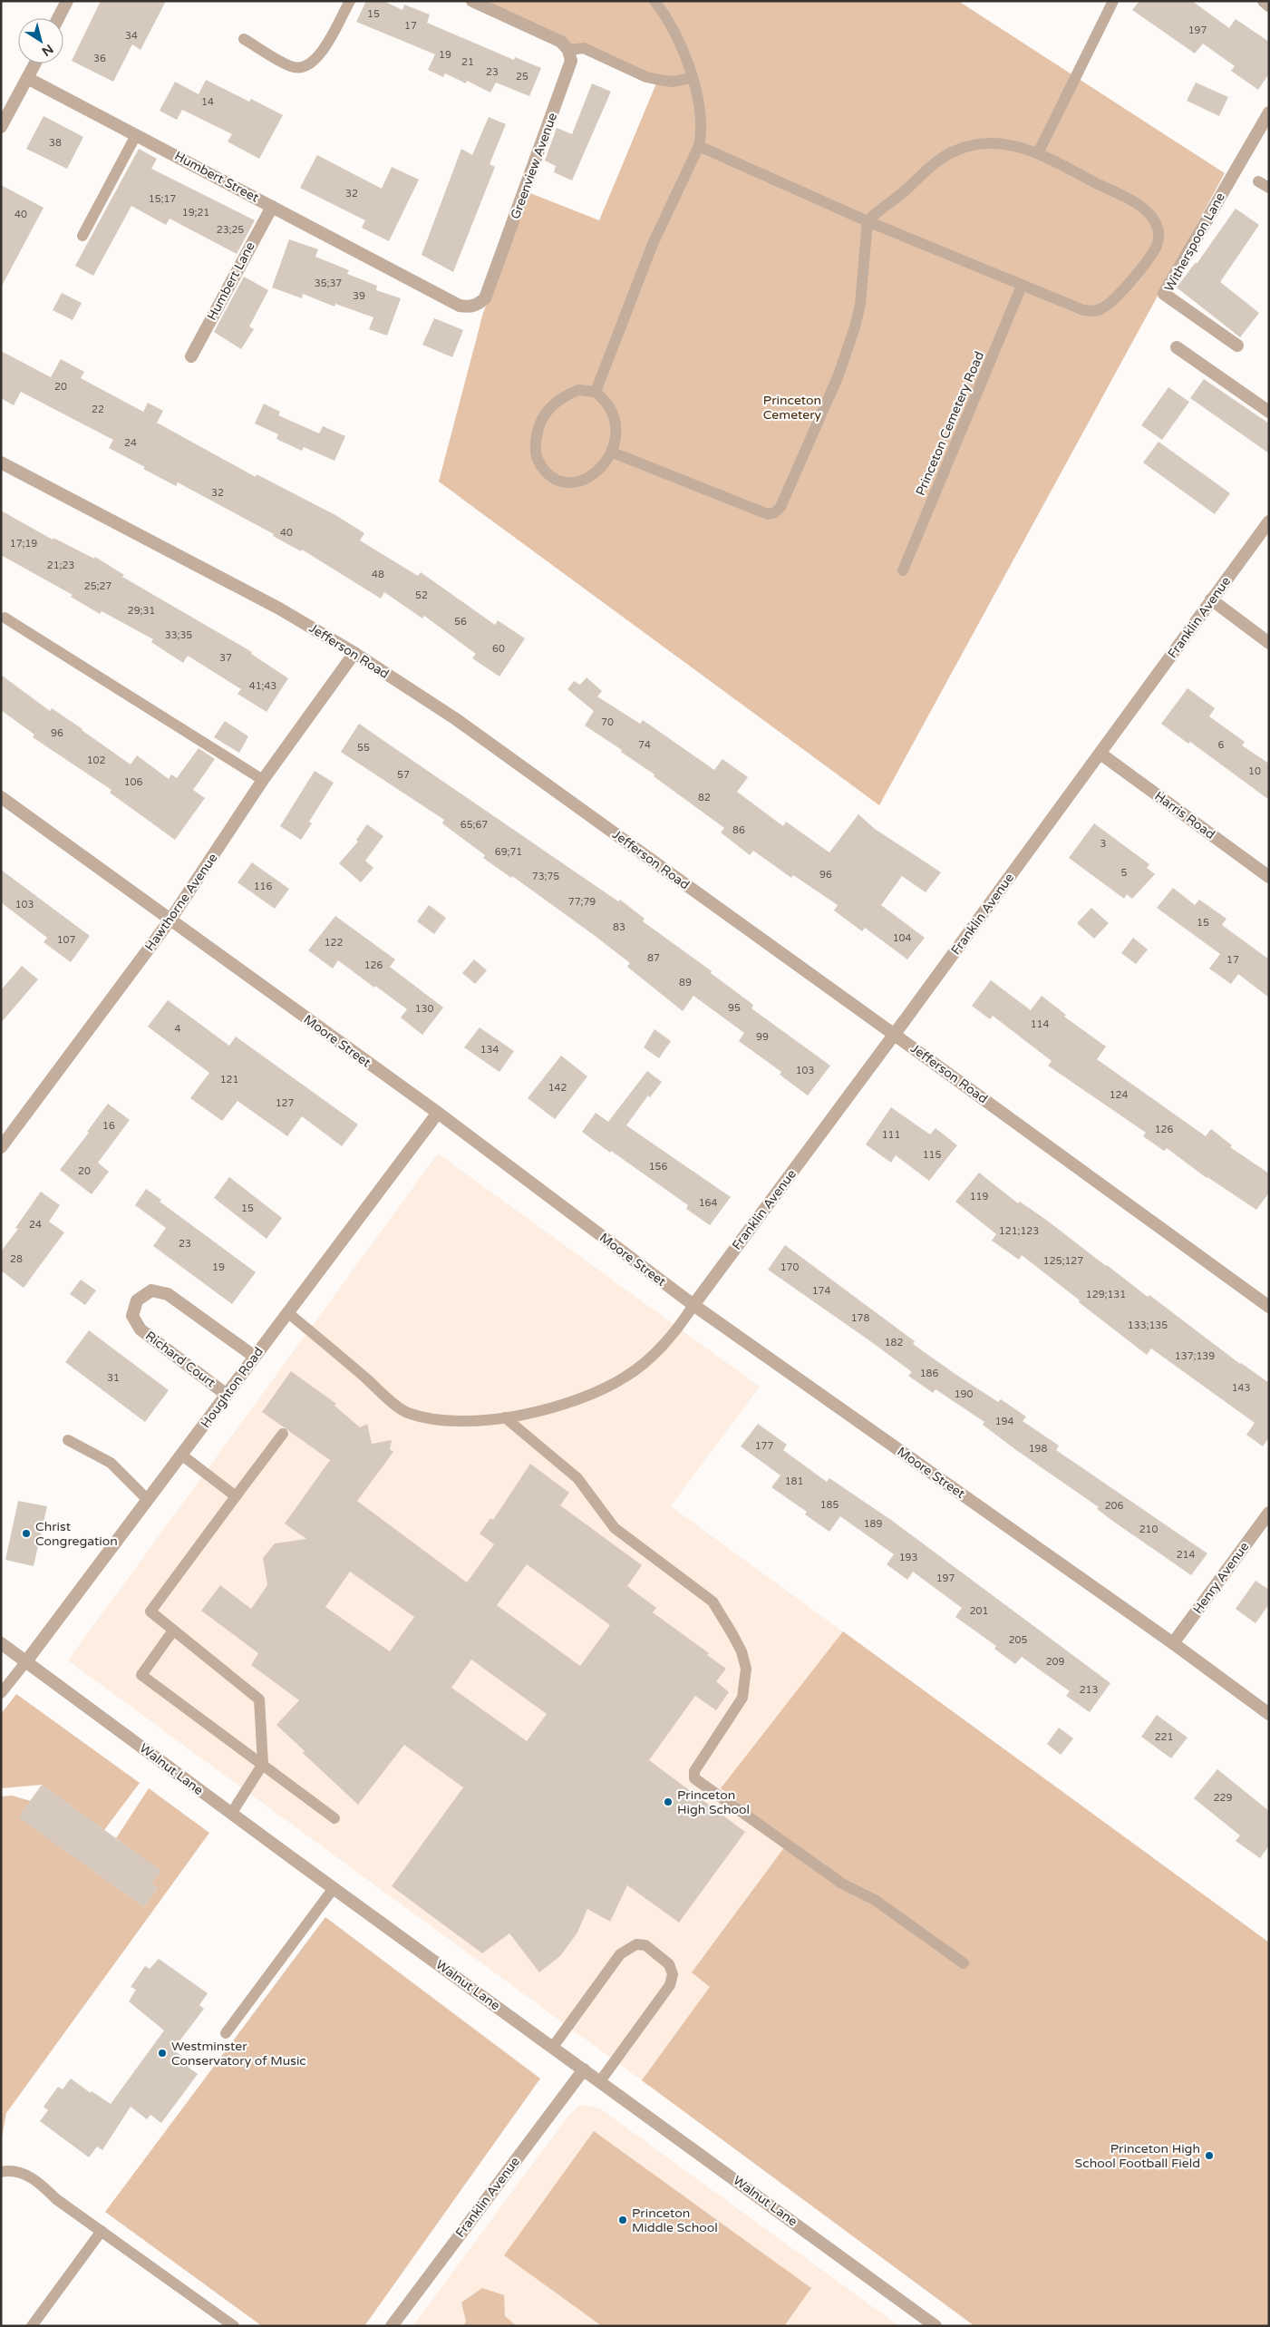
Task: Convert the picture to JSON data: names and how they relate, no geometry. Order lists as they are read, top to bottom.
{
  "streets": {
    "street": [
      "Greenview Avenue",
      "Humbert Street",
      "Witherspoon Lane",
      "Humbert Lane",
      "Franklin Avenue",
      "Jefferson Road",
      "Harris Road",
      "Hawthorne Avenue",
      "Moore Street",
      "Richard Court",
      "Houghton Road",
      "Henry Avenue",
      "Walnut Lane"
    ],
    "lane": ["Princeton Cemetery Road"]
  },
  "crossings": [
    ["Greenview Avenue", "Humbert Street"],
    ["Humbert Street", "Humbert Lane"],
    ["Franklin Avenue", "Jefferson Road"],
    ["Franklin Avenue", "Harris Road"],
    ["Franklin Avenue", "Moore Street"],
    ["Franklin Avenue", "Walnut Lane"],
    ["Jefferson Road", "Hawthorne Avenue"],
    ["Hawthorne Avenue", "Moore Street"],
    ["Moore Street", "Houghton Road"],
    ["Moore Street", "Henry Avenue"],
    ["Richard Court", "Houghton Road"],
    ["Houghton Road", "Walnut Lane"]
  ],
  "parks": ["Princeton Cemetery"],
  "places": [
    "Christ Congregation",
    "Princeton High School",
    "Westminster Conservatory of Music",
    "Princeton High School Football Field",
    "Princeton Middle School"
  ],
  "house_numbers": [
    "15",
    "17",
    "197",
    "34",
    "19",
    "36",
    "21",
    "23",
    "25",
    "14",
    "38",
    "32",
    "15;17",
    "19;21",
    "40",
    "23;25",
    "35;37",
    "39",
    "20",
    "22",
    "24",
    "32",
    "40",
    "17;19",
    "21;23",
    "48",
    "25;27",
    "52",
    "29;31",
    "56",
    "33;35",
    "60",
    "37",
    "41;43",
    "70",
    "96",
    "74",
    "6",
    "55",
    "102",
    "10",
    "57",
    "106",
    "82",
    "65;67",
    "86",
    "3",
    "69;71",
    "5",
    "96",
    "73;75",
    "116",
    "77;79",
    "103",
    "15",
    "83",
    "104",
    "107",
    "122",
    "87",
    "17",
    "126",
    "89",
    "95",
    "130",
    "114",
    "4",
    "99",
    "134",
    "103",
    "121",
    "142",
    "124",
    "127",
    "16",
    "126",
    "111",
    "115",
    "156",
    "20",
    "119",
    "164",
    "15",
    "24",
    "121;123",
    "23",
    "28",
    "125;127",
    "19",
    "170",
    "174",
    "129;131",
    "178",
    "133;135",
    "182",
    "137;139",
    "186",
    "31",
    "143",
    "190",
    "194",
    "177",
    "198",
    "181",
    "185",
    "206",
    "189",
    "210",
    "214",
    "193",
    "197",
    "201",
    "205",
    "209",
    "213",
    "221",
    "229"
  ],
  "north": "bottom right"
}
